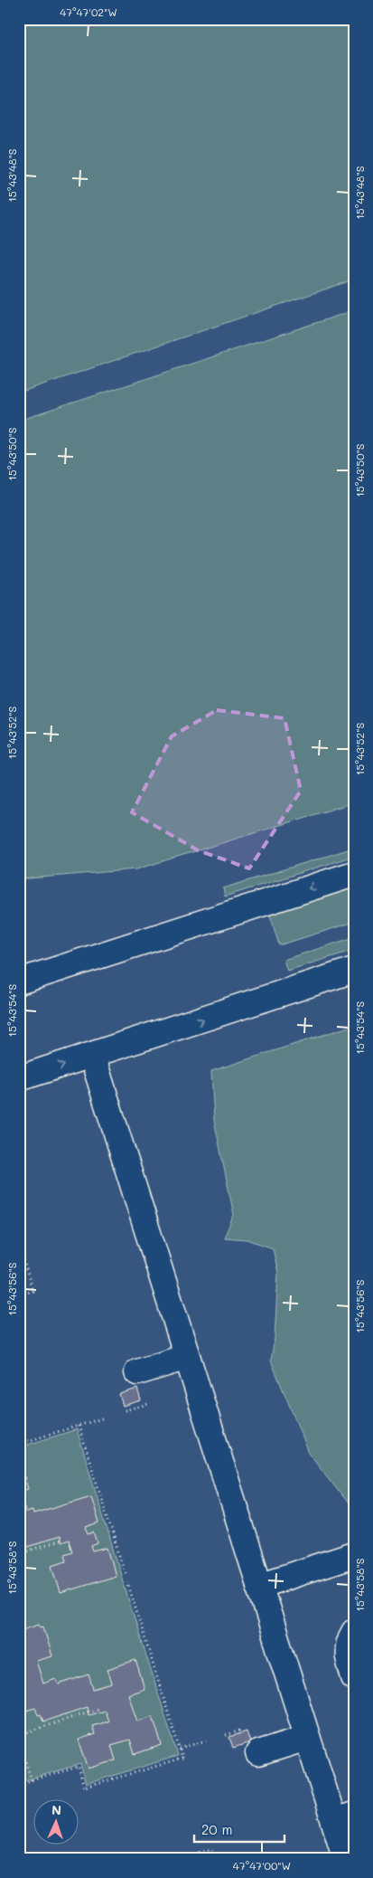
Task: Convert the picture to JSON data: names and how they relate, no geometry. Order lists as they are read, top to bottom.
{
  "scale_bar": "20 m",
  "north": "top",
  "coordinates": [
    "47°47'02\"W",
    "15°43'48\"S",
    "15°43'50\"S",
    "15°43'52\"S",
    "15°43'54\"S",
    "15°43'56\"S",
    "15°43'58\"S",
    "47°47'00\"W"
  ]
}
